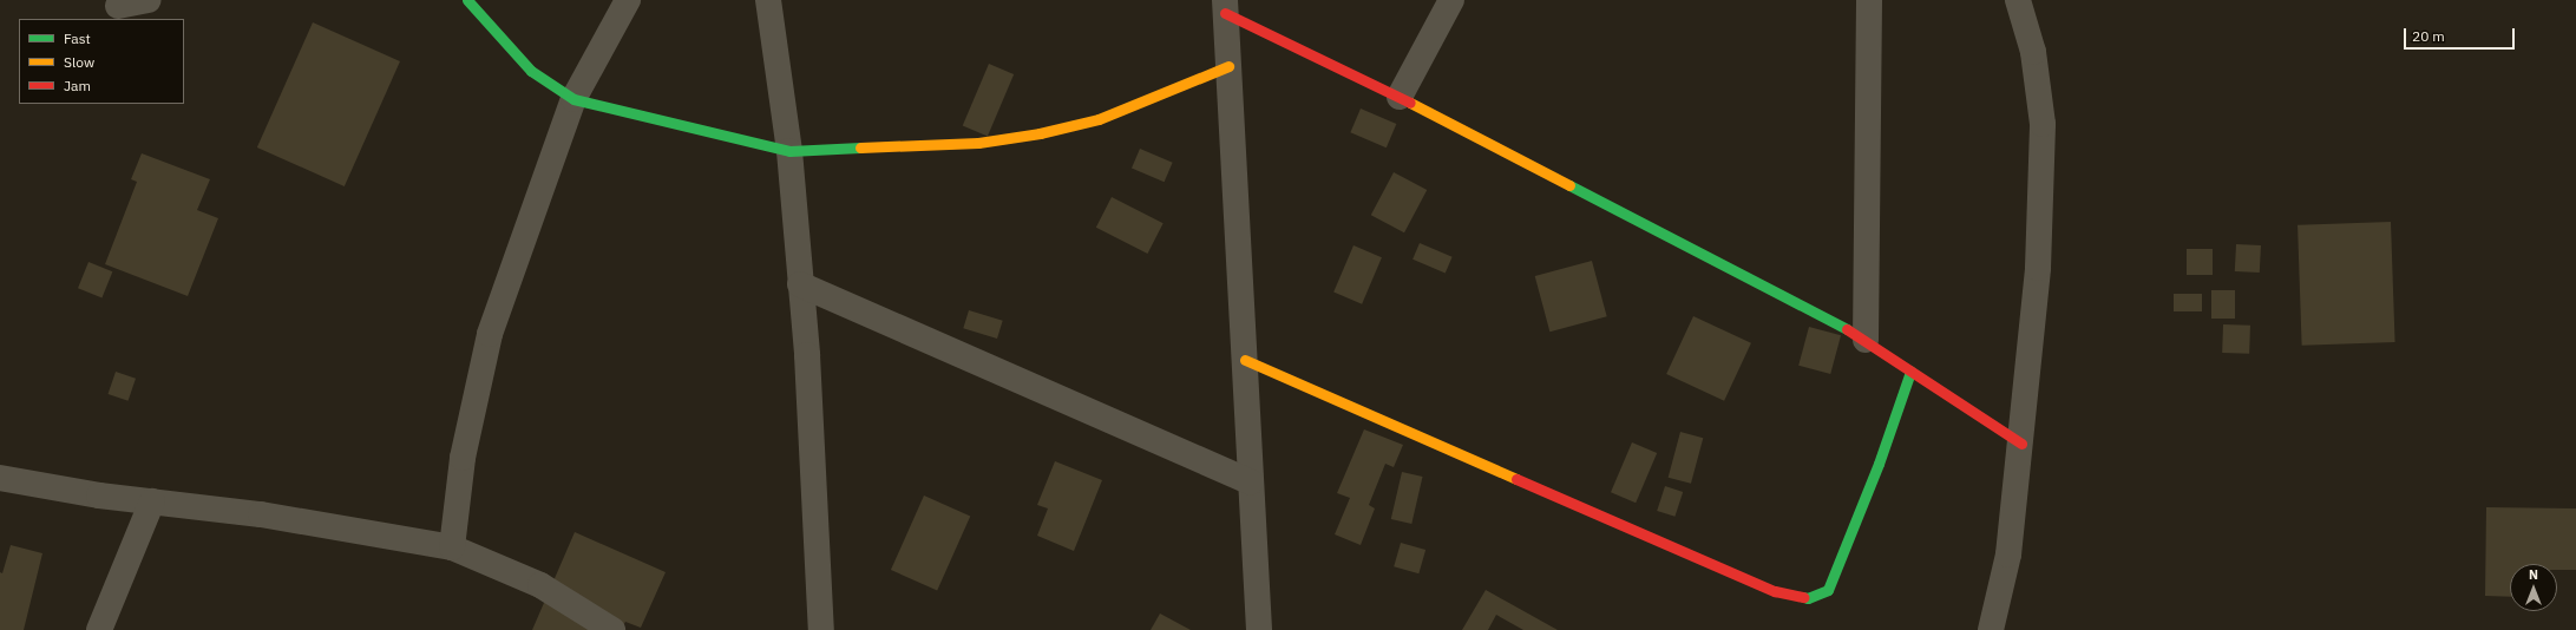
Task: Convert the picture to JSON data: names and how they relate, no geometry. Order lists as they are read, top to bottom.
{
  "legend": ["Fast", "Slow", "Jam"],
  "scale_bar": "20 m",
  "north": "top"
}
